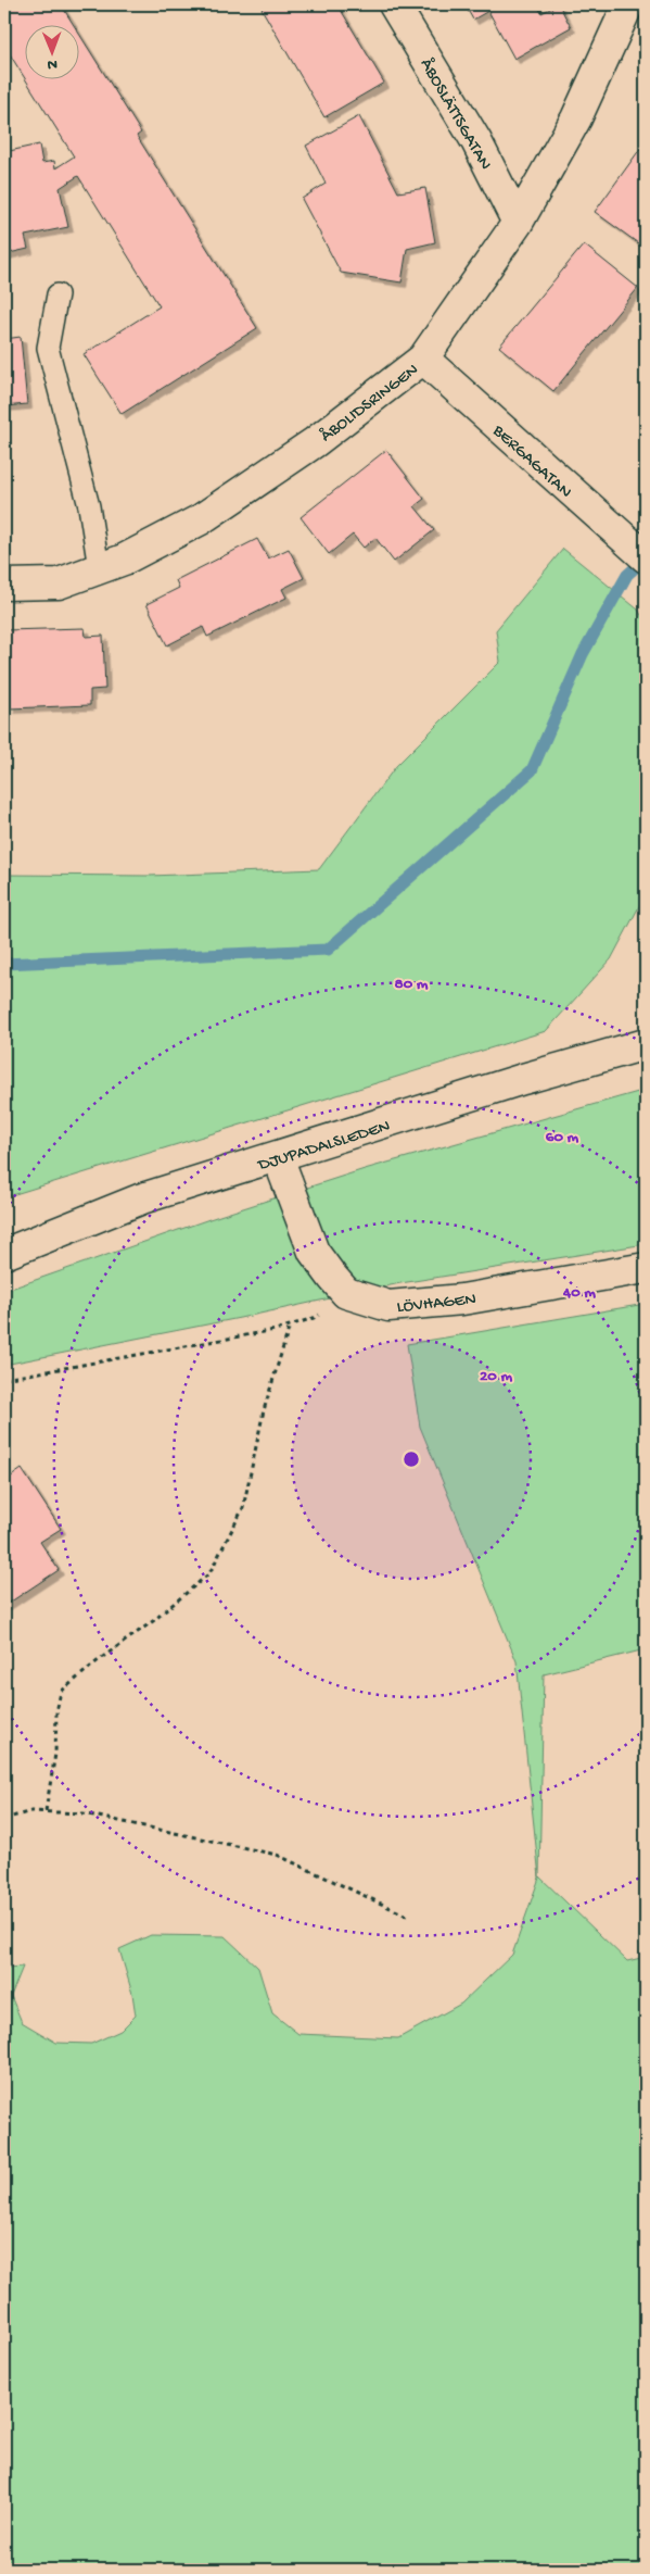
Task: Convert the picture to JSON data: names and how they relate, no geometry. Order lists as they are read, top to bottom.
{
  "streets": {
    "street": [
      "ÅBOSLÄTTSGATAN",
      "ÅBOLIDSRINGEN",
      "BERGAGATAN",
      "DJUPADALSLEDEN",
      "LÖVHAGEN"
    ]
  },
  "crossings": [
    ["ÅBOSLÄTTSGATAN", "ÅBOLIDSRINGEN"],
    ["ÅBOLIDSRINGEN", "BERGAGATAN"]
  ],
  "north": "bottom",
  "rings": [
    "80 m",
    "60 m",
    "40 m",
    "20 m"
  ]
}
